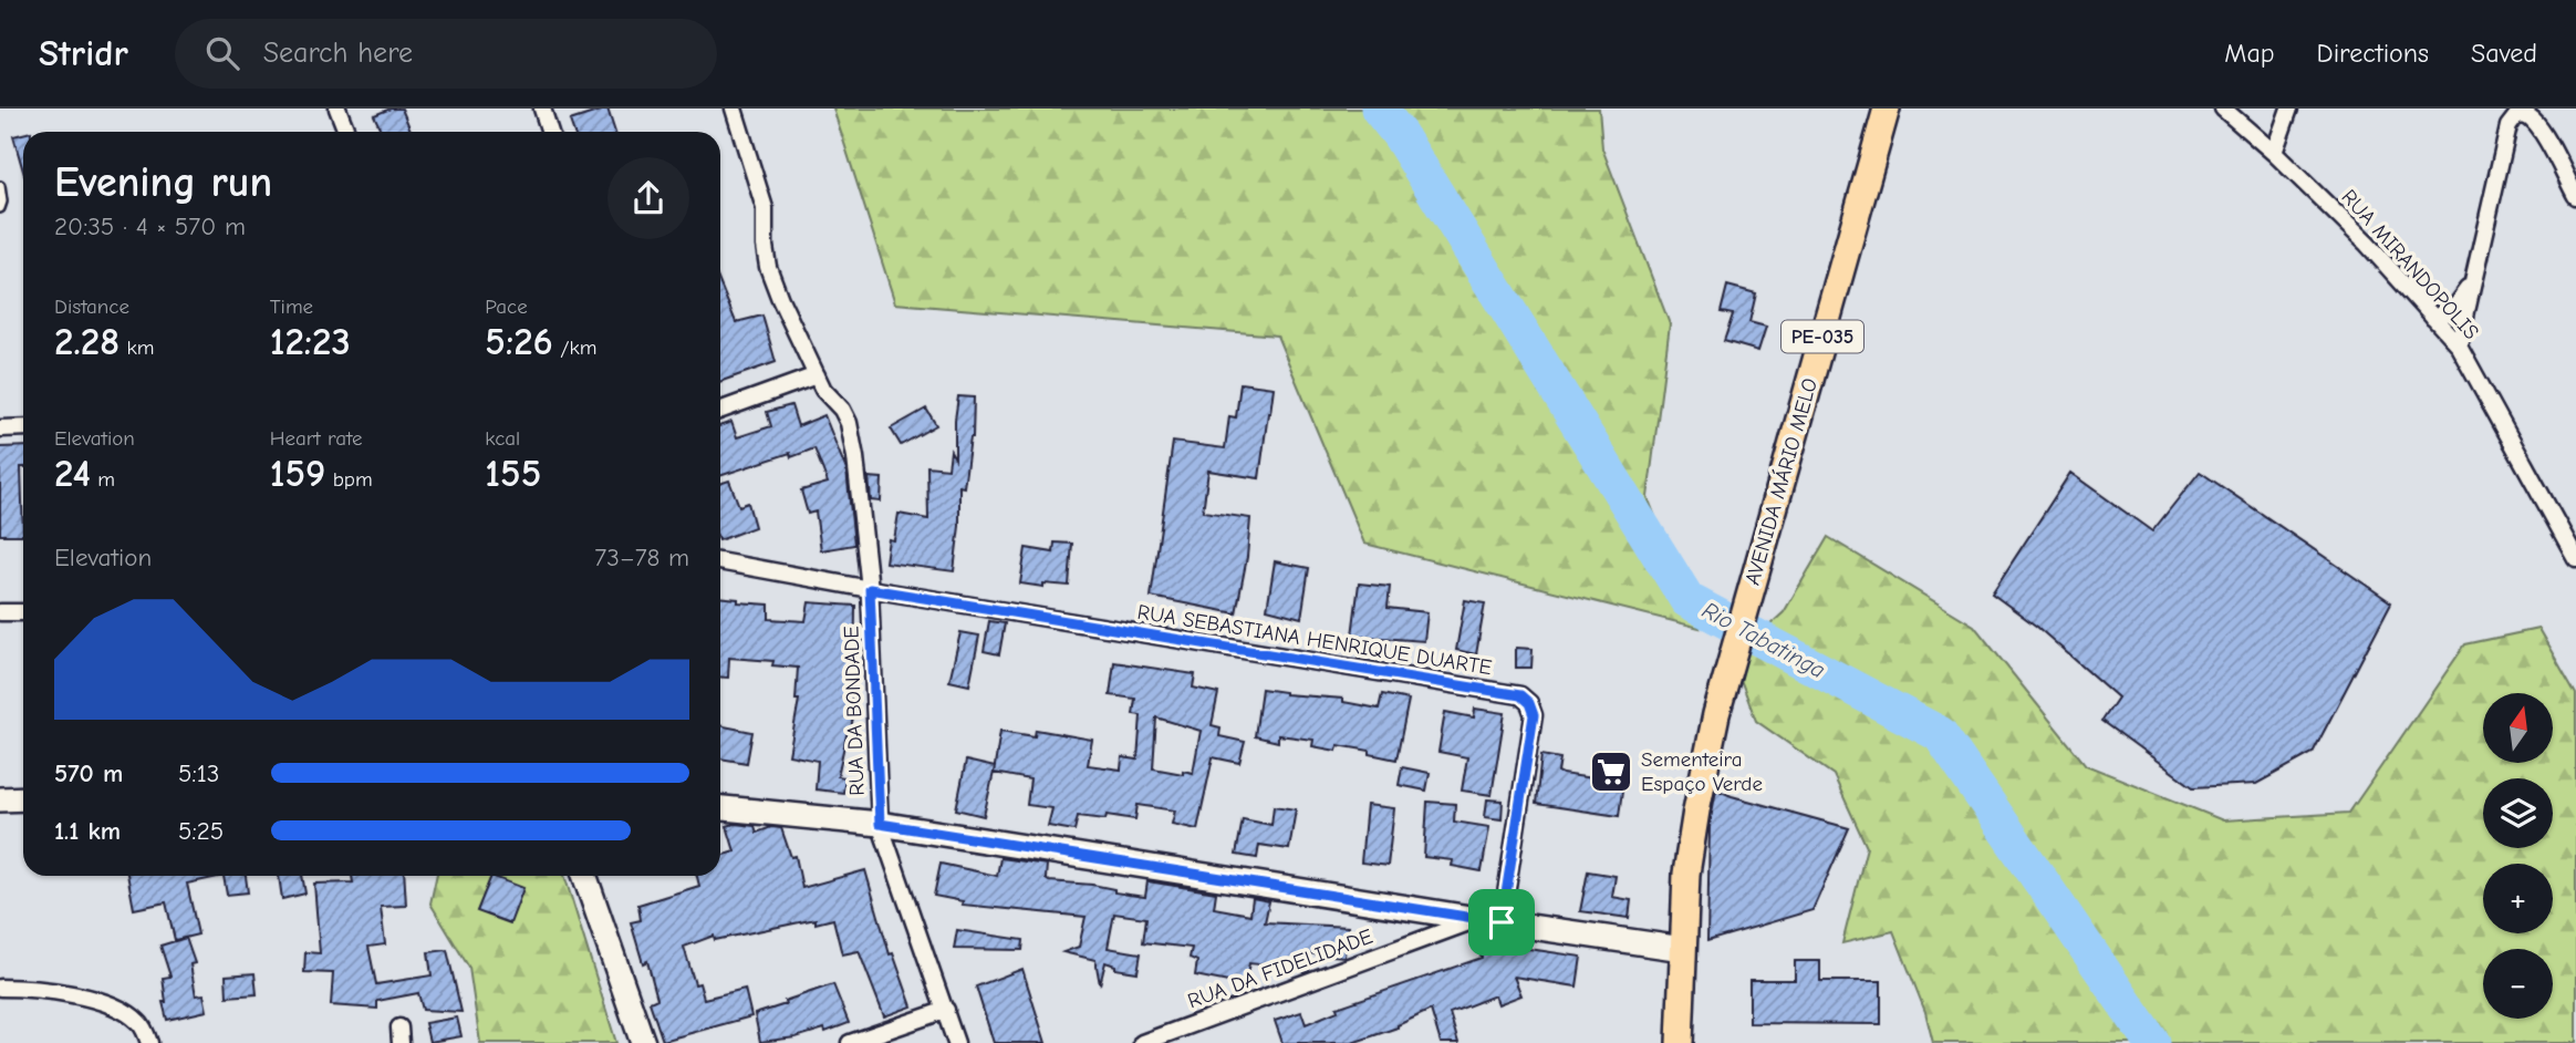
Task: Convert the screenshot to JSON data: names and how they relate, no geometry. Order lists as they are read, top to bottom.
{
  "streets": {
    "main road": ["PE-035", "AVENIDA MÁRIO MELO"],
    "street": [
      "RUA MIRANDOPOLIS",
      "RUA SEBASTIANA HENRIQUE DUARTE",
      "RUA DA BONDADE",
      "RUA DA FIDELIDADE"
    ]
  },
  "crossings": [
    ["RUA SEBASTIANA HENRIQUE DUARTE", "RUA DA BONDADE"]
  ],
  "water": ["Rio Tabatinga"],
  "places": {
    "supermarket": ["Sementeira Espaço Verde"]
  },
  "north": "top",
  "page": {
    "header": "Stridr",
    "search": "Search here",
    "nav": ["Map", "Directions", "Saved"],
    "heading": ["Evening run", "20:35 · 4 × 570 m"],
    "stats": [
      ["Distance", "2.28 km"],
      ["Time", "12:23"],
      ["Pace", "5:26 /km"],
      ["Elevation", "24 m"],
      ["Heart rate", "159 bpm"],
      ["kcal", "155"]
    ],
    "chart": ["Elevation", "73–78 m"],
    "map_buttons": ["+", "−"],
    "list": [
      {
        "name": "570 m",
        "note": "5:13"
      },
      {
        "name": "1.1 km",
        "note": "5:25"
      }
    ]
  }
}
